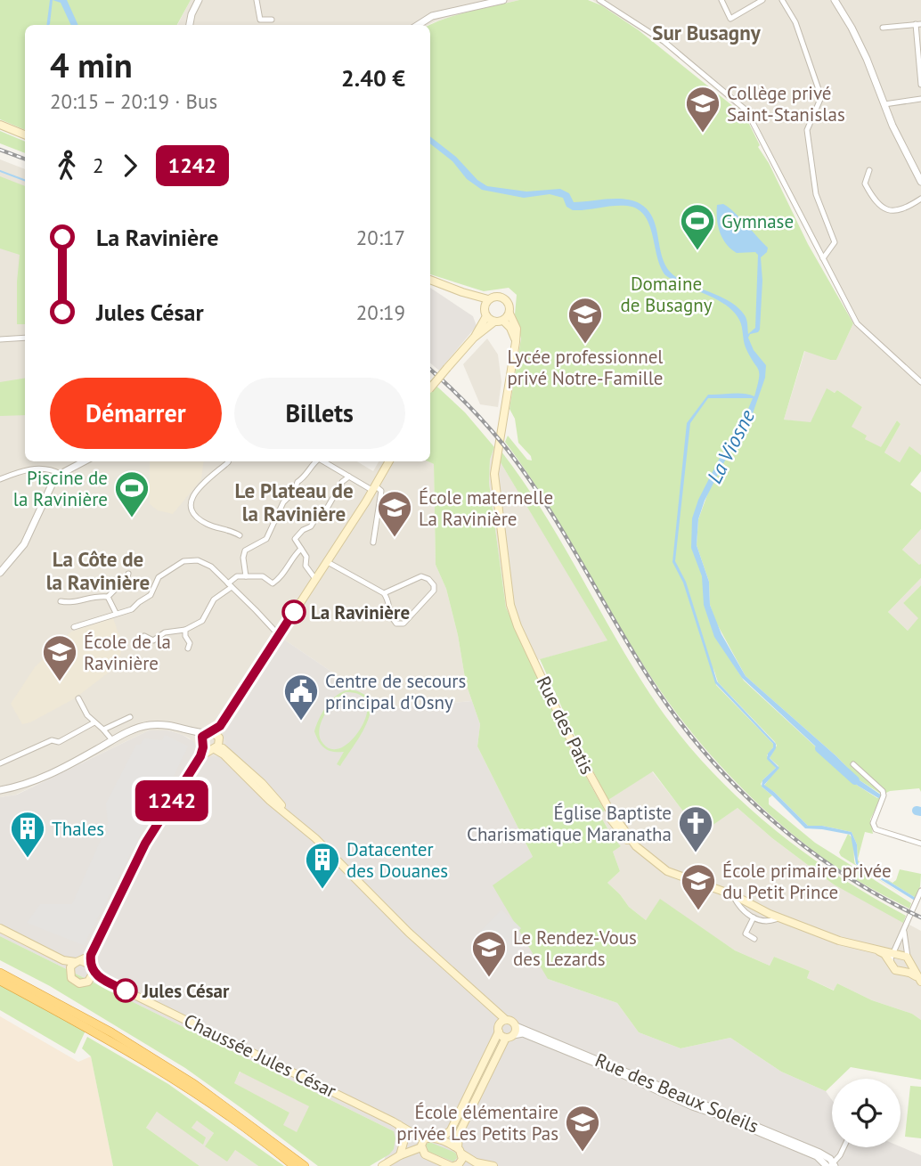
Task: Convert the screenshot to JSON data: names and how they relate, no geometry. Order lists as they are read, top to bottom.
{
  "streets": {
    "main road": ["Rue des Patis", "Chaussée Jules César"],
    "street": ["Rue des Beaux Soleils"]
  },
  "districts": ["Sur Busagny", "Le Plateau de la Ravinière", "La Côte de la Ravinière"],
  "water": ["La Viosne"],
  "parks": ["Domaine de Busagny"],
  "places": {
    "school or university": [
      "Collège privé Saint-Stanislas",
      "Lycée professionnel privé Notre-Famille",
      "École maternelle La Ravinière",
      "École de la Ravinière",
      "École primaire privée du Petit Prince",
      "Le Rendez-Vous des Lezards",
      "École élémentaire privée Les Petits Pas"
    ],
    "sports": ["Gymnase", "Piscine de la Ravinière"],
    "other": ["La Ravinière", "Jules César"],
    "public building": ["Centre de secours principal d'Osny"],
    "church": ["Église Baptiste Charismatique Maranatha"],
    "building": ["Thales", "Datacenter des Douanes"]
  },
  "lines": ["bus line 1242"],
  "page": {
    "on_map": "1242",
    "heading": ["4 min", "20:15 – 20:19 · Bus", "2.40 €"],
    "legs": ["2", "1242"],
    "list": [
      {
        "name": "La Ravinière",
        "value": "20:17"
      },
      {
        "name": "Jules César",
        "value": "20:19"
      }
    ],
    "buttons": ["Démarrer", "Billets"]
  }
}
